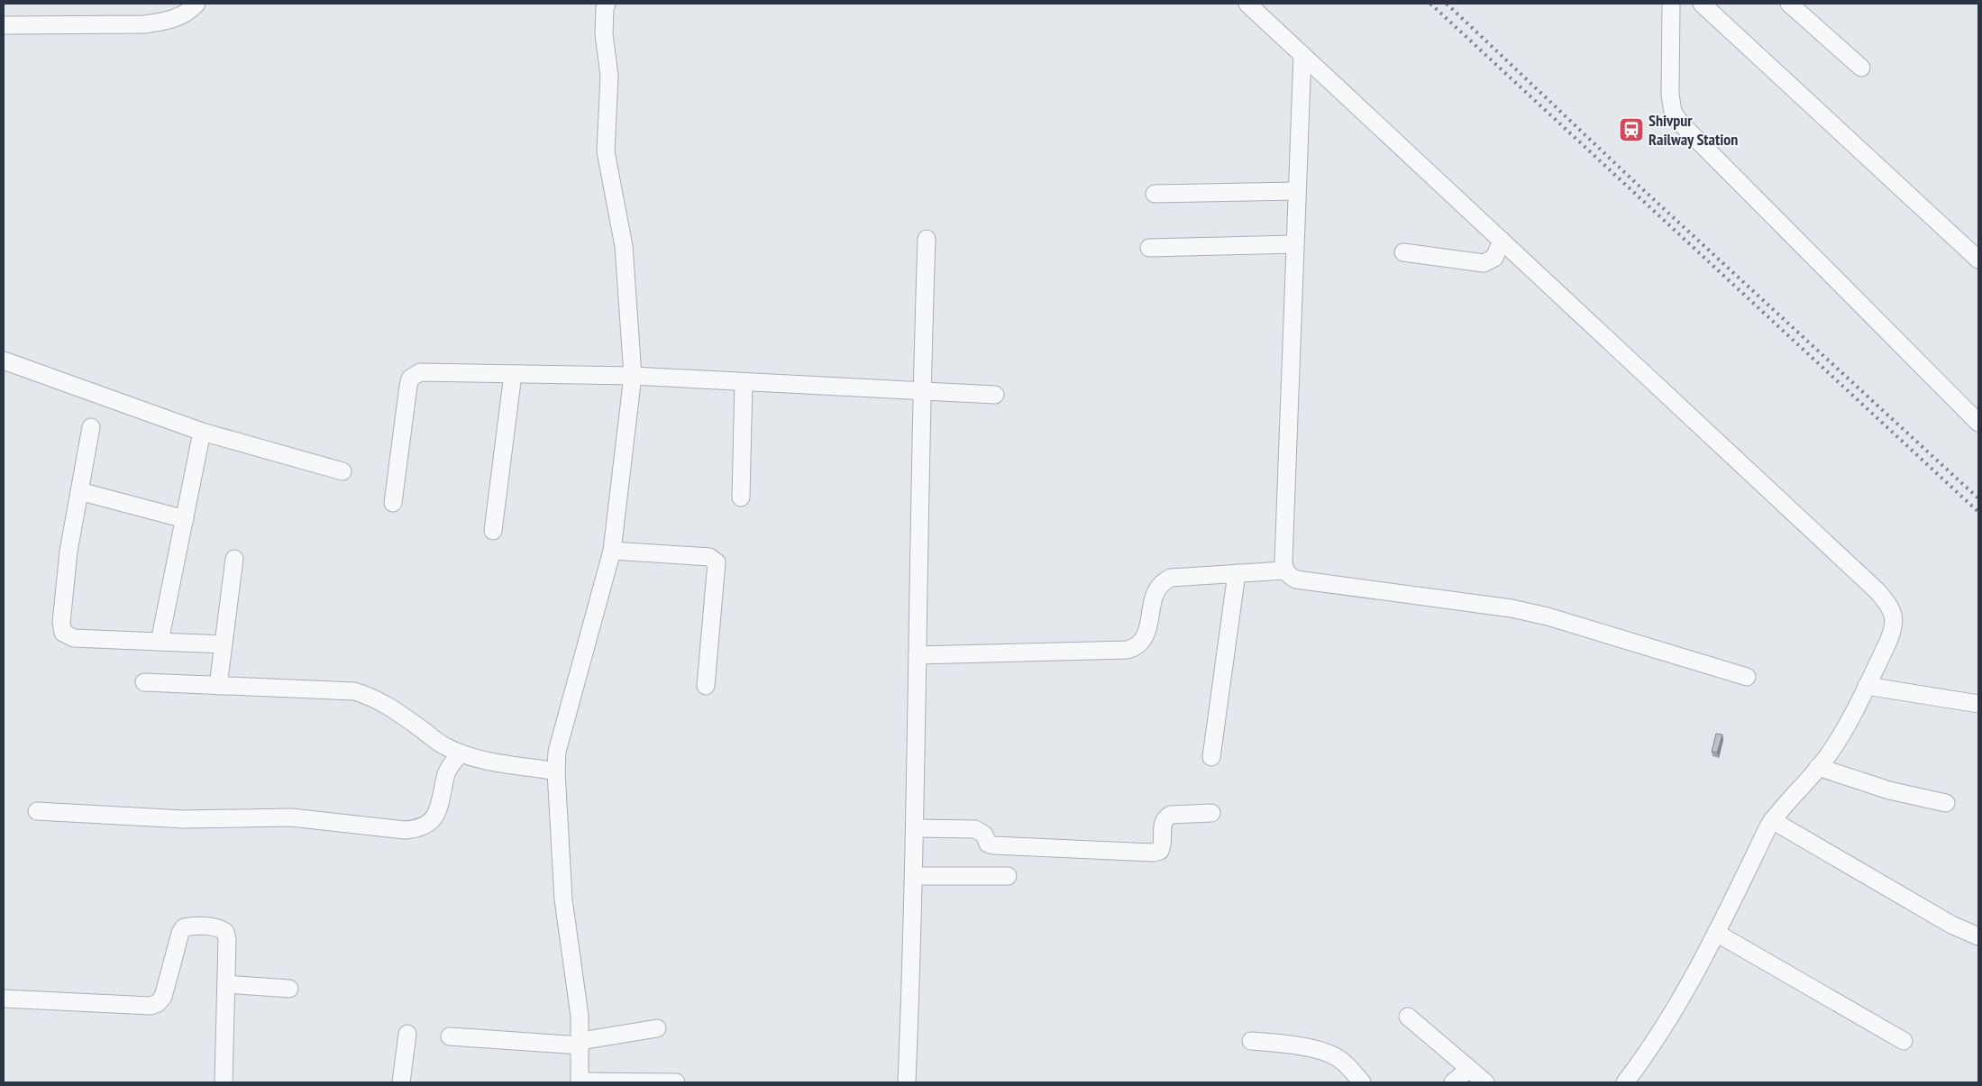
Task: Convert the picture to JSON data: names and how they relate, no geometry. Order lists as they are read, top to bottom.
{
  "places": {
    "station": ["Shivpur Railway Station"]
  }
}
